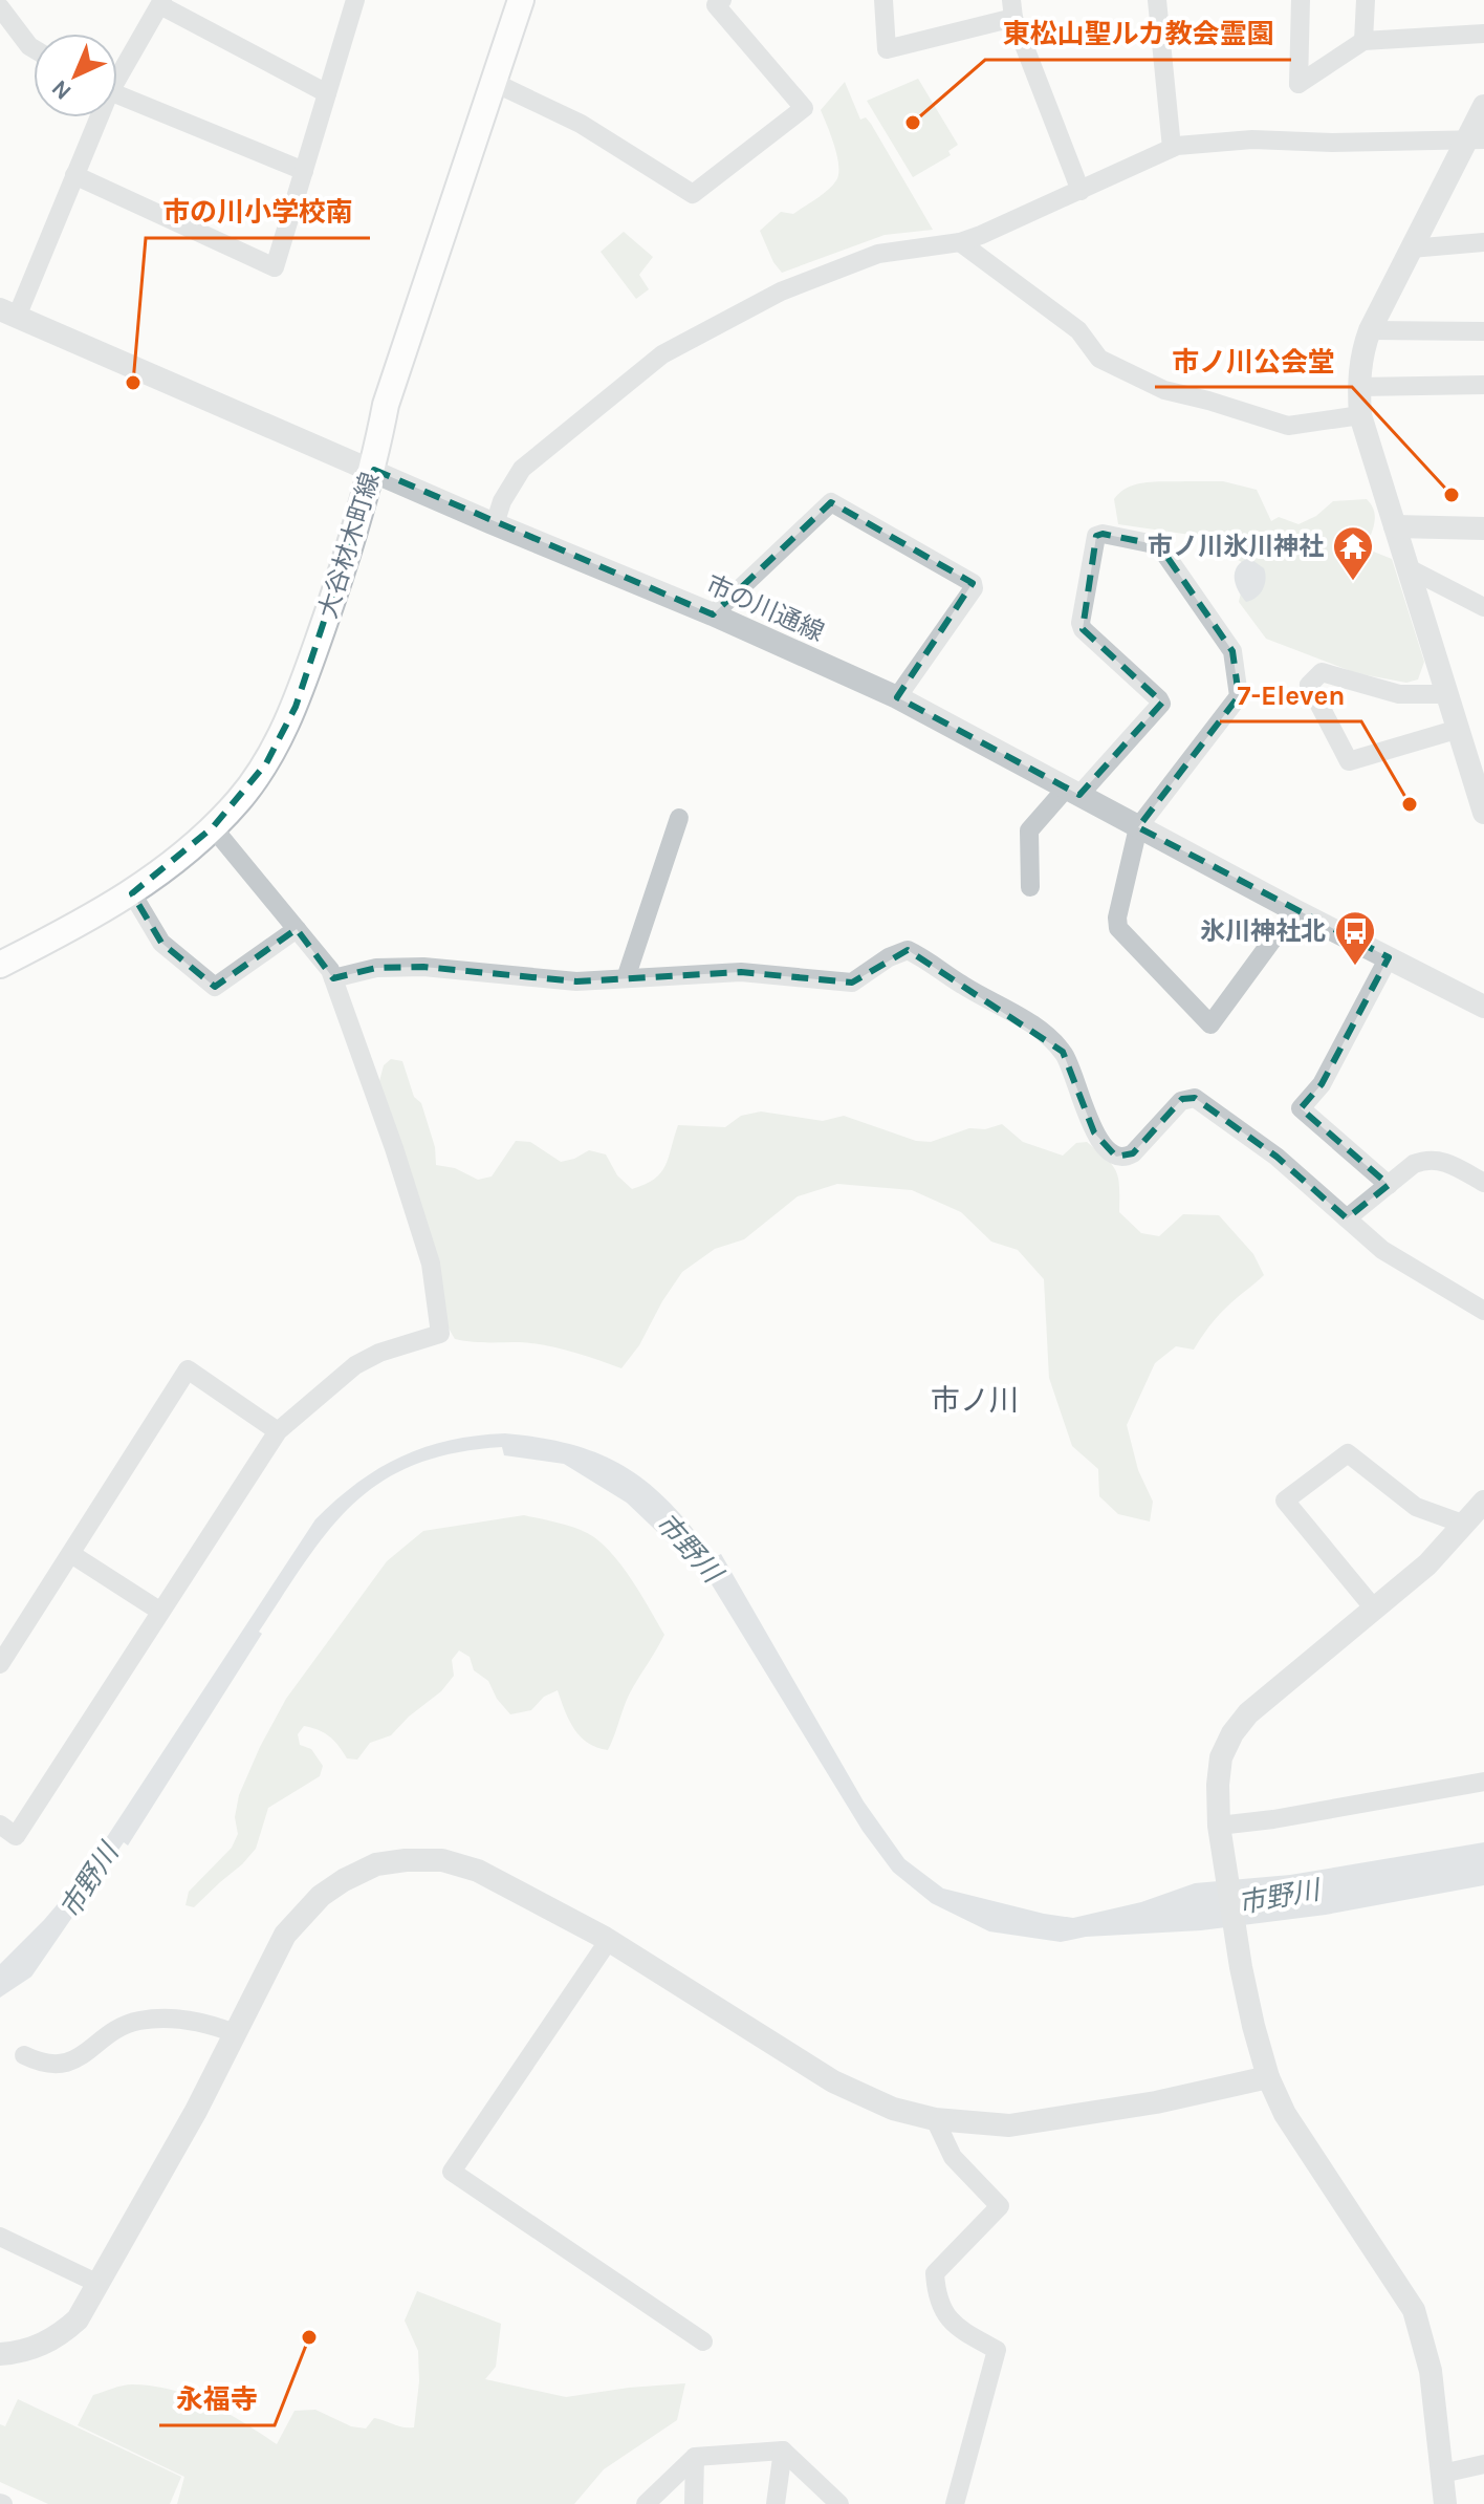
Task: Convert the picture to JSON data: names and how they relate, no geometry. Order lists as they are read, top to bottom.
{
  "streets": {
    "main road": ["大谷材木町線"],
    "street": ["市の川通線"]
  },
  "crossings": [
    ["大谷材木町線", "市の川通線"]
  ],
  "districts": ["市ノ川"],
  "water": ["市野川"],
  "places": {
    "other": [
      "東松山聖ルカ教会霊園",
      "市の川小学校南",
      "市ノ川公会堂",
      "7-Eleven",
      "永福寺"
    ],
    "temple": ["市ノ川氷川神社"],
    "bus stop": ["氷川神社北"]
  },
  "north": "bottom left"
}
